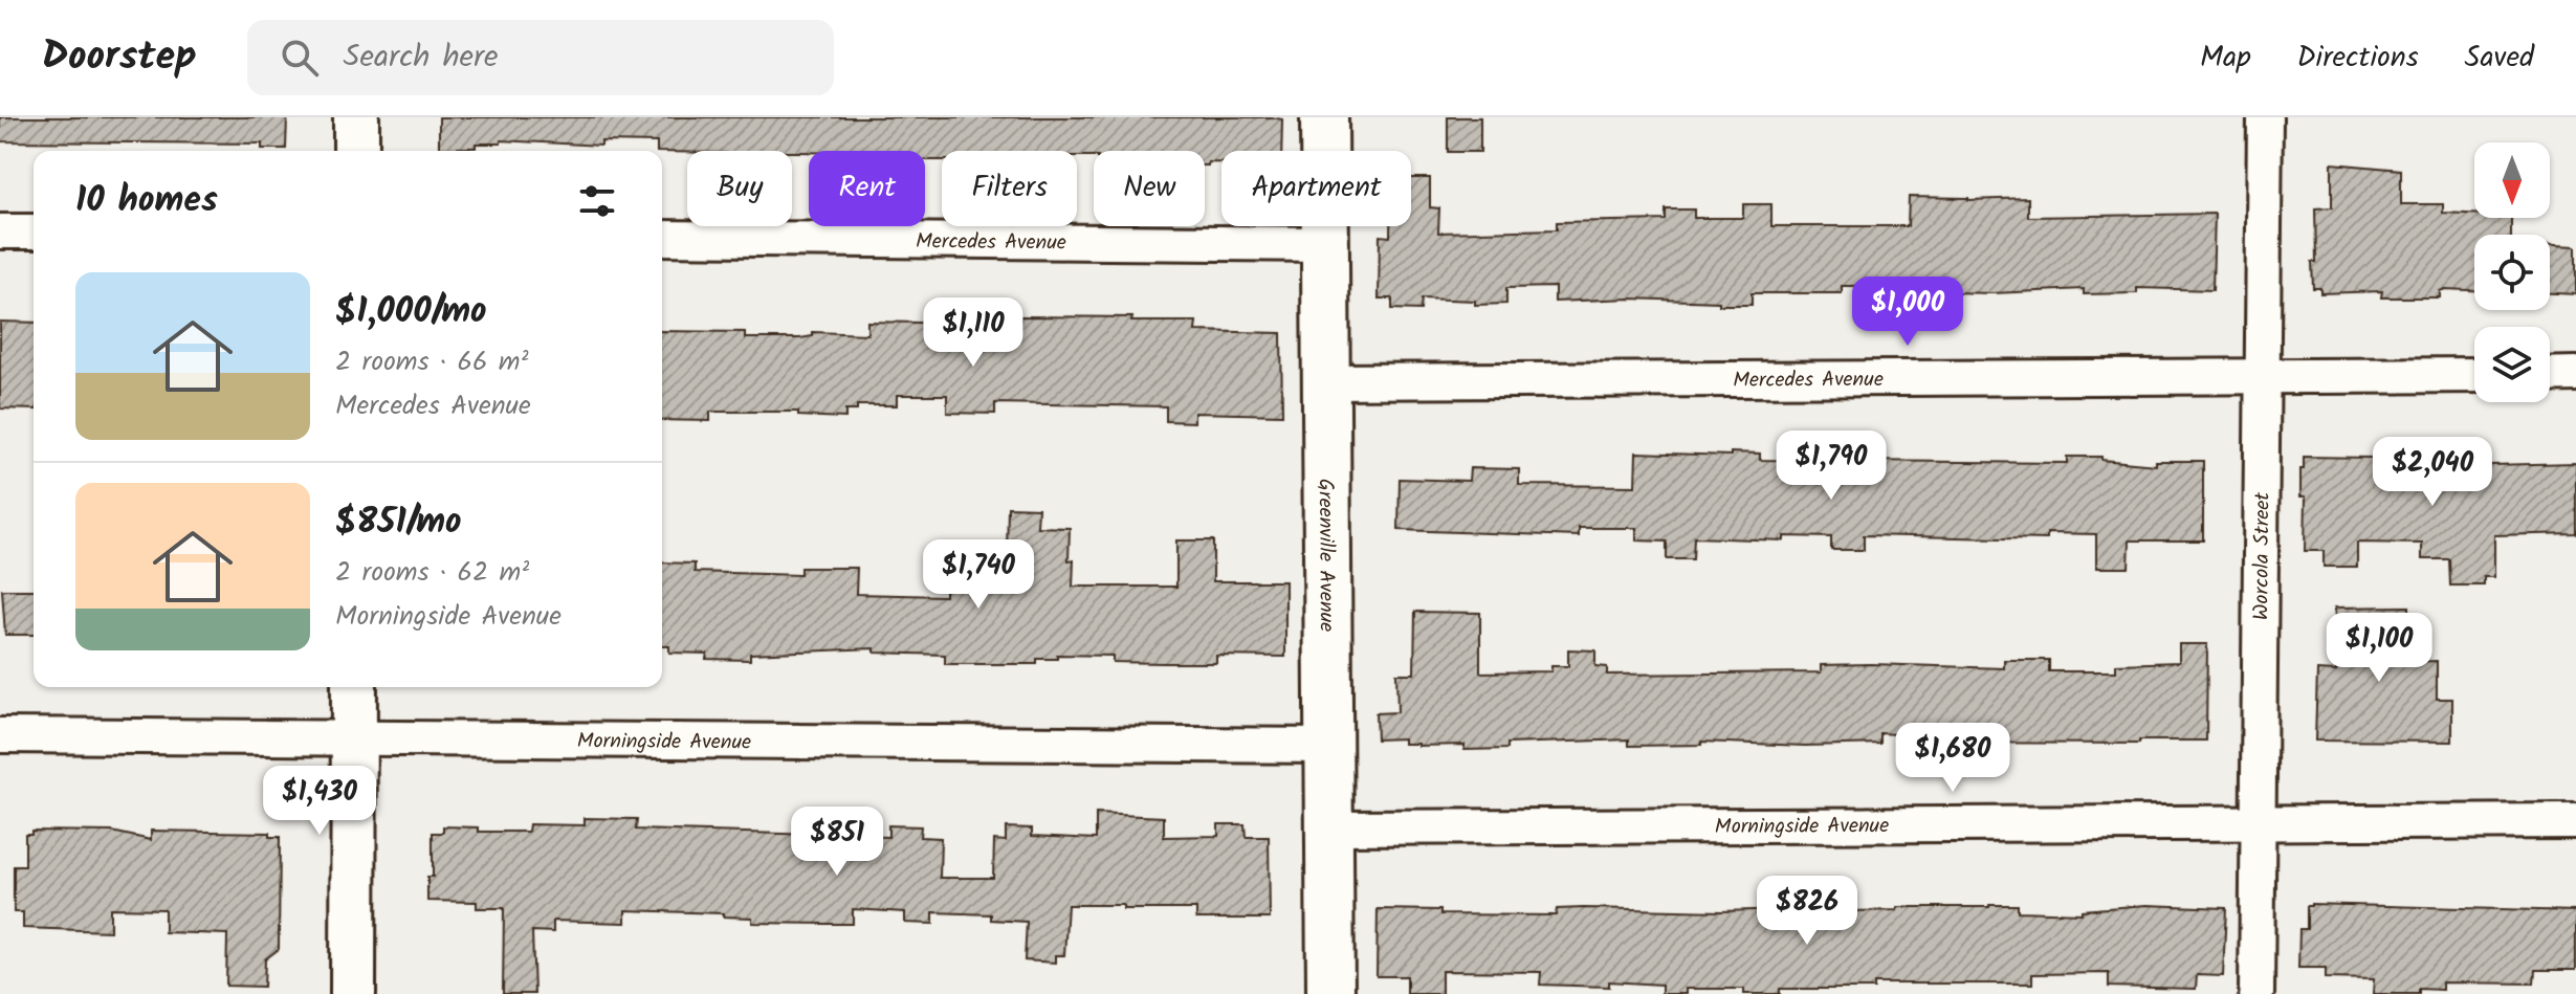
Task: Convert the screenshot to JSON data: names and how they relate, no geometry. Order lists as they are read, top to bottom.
{
  "streets": {
    "main road": ["Greenville Avenue"],
    "street": ["Mercedes Avenue", "Worcola Street", "Morningside Avenue"]
  },
  "crossings": [
    ["Mercedes Avenue", "Worcola Street"],
    ["Mercedes Avenue", "Greenville Avenue"],
    ["Worcola Street", "Morningside Avenue"],
    ["Greenville Avenue", "Morningside Avenue"]
  ],
  "north": "bottom",
  "page": {
    "header": "Doorstep",
    "search": "Search here",
    "nav": ["Map", "Directions", "Saved"],
    "chip": [
      "Buy",
      "Rent",
      "Filters",
      "New",
      "Apartment"
    ],
    "heading": "10 homes",
    "list": [
      {
        "name": "$1,000/mo",
        "note": "2 rooms · 66 m² · Mercedes Avenue"
      },
      {
        "name": "$851/mo",
        "note": "2 rooms · 62 m² · Morningside Avenue"
      }
    ],
    "price": [
      "$1,000",
      "$1,110",
      "$1,790",
      "$2,040",
      "$1,740",
      "$1,100",
      "$1,680",
      "$1,430",
      "$851",
      "$826"
    ]
  }
}
